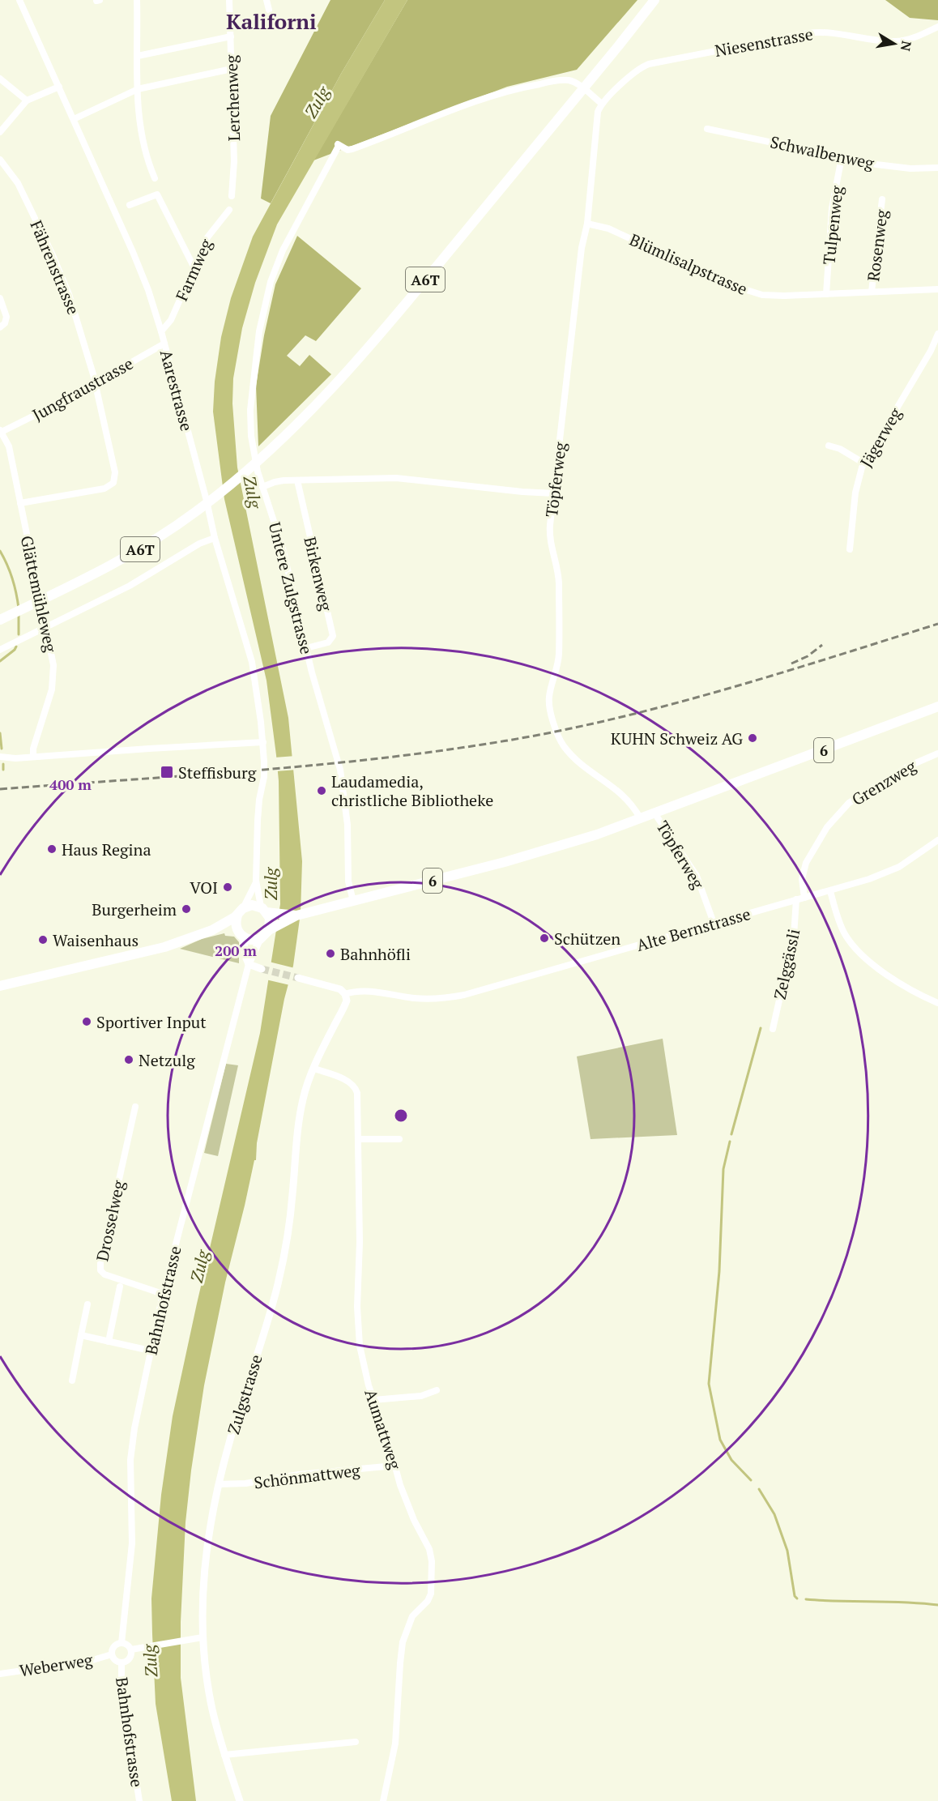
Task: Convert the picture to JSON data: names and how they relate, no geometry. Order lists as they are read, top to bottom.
{
  "streets": {
    "main road": ["A6T", "6"],
    "street": [
      "Niesenstrasse",
      "Lerchenweg",
      "Schwalbenweg",
      "Tulpenweg",
      "Rosenweg",
      "Blümlisalpstrasse",
      "Fährenstrasse",
      "Farmweg",
      "Jungfraustrasse",
      "Aarestrasse",
      "Jägerweg",
      "Töpferweg",
      "Birkenweg",
      "Untere Zulgstrasse",
      "Glättemühleweg",
      "Grenzweg",
      "Alte Bernstrasse",
      "Zelggässli",
      "Drosselweg",
      "Bahnhofstrasse",
      "Zulgstrasse",
      "Aumattweg",
      "Schönmattweg",
      "Weberweg"
    ]
  },
  "crossings": [
    ["Niesenstrasse", "Töpferweg"],
    ["Niesenstrasse", "Untere Zulgstrasse"],
    ["Schwalbenweg", "Tulpenweg"],
    ["Tulpenweg", "Blümlisalpstrasse"],
    ["Rosenweg", "Blümlisalpstrasse"],
    ["Blümlisalpstrasse", "Töpferweg"],
    ["Fährenstrasse", "Jungfraustrasse"],
    ["Fährenstrasse", "Glättemühleweg"],
    ["Farmweg", "Aarestrasse"],
    ["Jungfraustrasse", "Aarestrasse"],
    ["Jungfraustrasse", "Glättemühleweg"],
    ["Töpferweg", "Untere Zulgstrasse"],
    ["Töpferweg", "6"],
    ["Töpferweg", "Alte Bernstrasse"],
    ["Birkenweg", "Untere Zulgstrasse"],
    ["Untere Zulgstrasse", "6"],
    ["Grenzweg", "Alte Bernstrasse"],
    ["Alte Bernstrasse", "Zelggässli"],
    ["Alte Bernstrasse", "Zulgstrasse"],
    ["Drosselweg", "Bahnhofstrasse"],
    ["Bahnhofstrasse", "Weberweg"],
    ["Zulgstrasse", "Aumattweg"],
    ["Zulgstrasse", "Schönmattweg"],
    ["Aumattweg", "Schönmattweg"]
  ],
  "districts": ["Kaliforni"],
  "water": ["Zulg"],
  "places": {
    "other": [
      "KUHN Schweiz AG",
      "Laudamedia, christliche Bibliotheke",
      "Haus Regina",
      "VOI",
      "Burgerheim",
      "Schützen",
      "Waisenhaus",
      "Bahnhöfli",
      "Sportiver Input",
      "Netzulg"
    ],
    "transit": ["Steffisburg"]
  },
  "north": "right",
  "rings": ["400 m", "200 m"]
}
